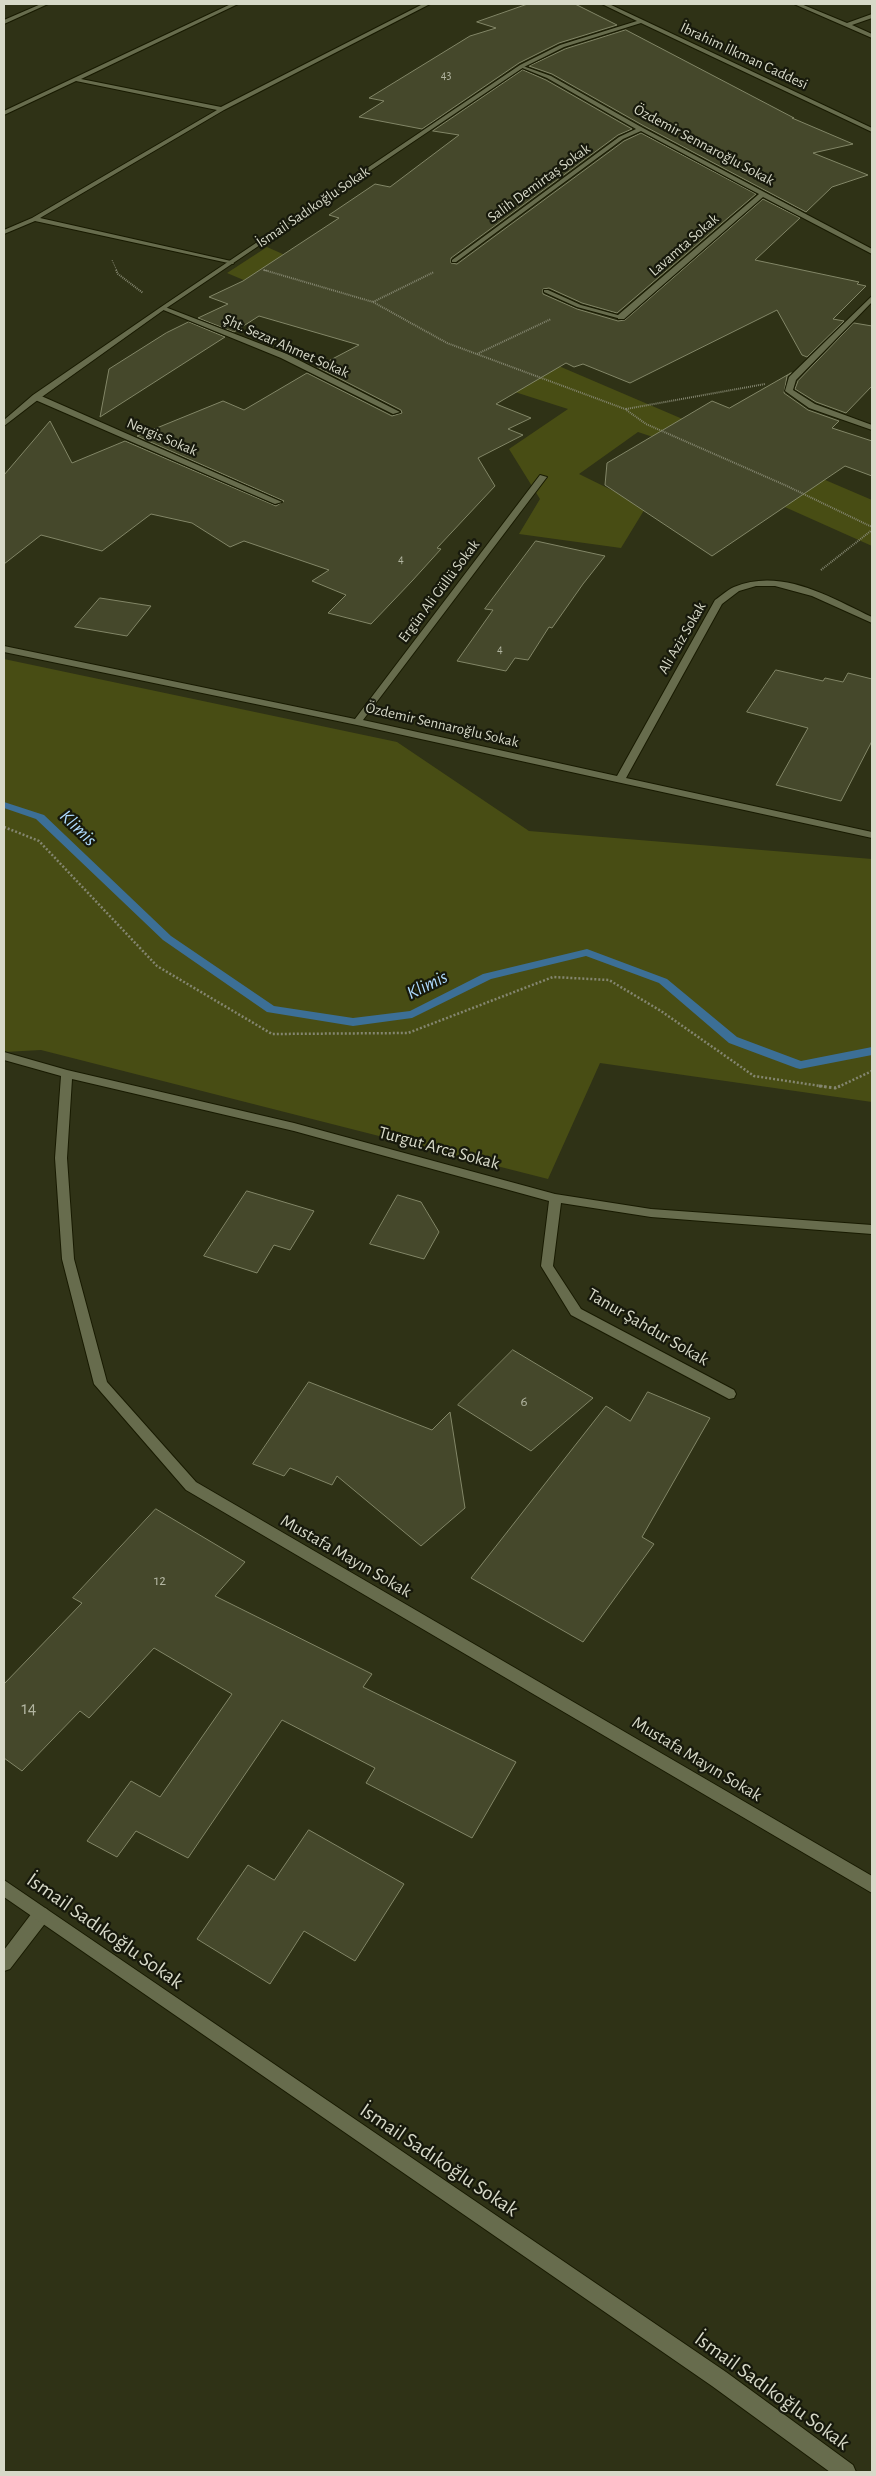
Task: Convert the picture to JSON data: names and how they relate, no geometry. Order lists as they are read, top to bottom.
{
  "streets": {
    "street": [
      "İbrahim İlkman Caddesi",
      "Özdemir Sennaroğlu Sokak",
      "Salih Demirtaş Sokak",
      "İsmail Sadıkoğlu Sokak",
      "Lavamta Sokak",
      "Şht. Sezar Ahmet Sokak",
      "Nergis Sokak",
      "Ergün Ali Güllü Sokak",
      "Ali Aziz Sokak",
      "Turgut Arca Sokak",
      "Tanur Şahdur Sokak",
      "Mustafa Mayın Sokak"
    ]
  },
  "crossings": [
    ["İbrahim İlkman Caddesi", "İsmail Sadıkoğlu Sokak"],
    ["Özdemir Sennaroğlu Sokak", "Salih Demirtaş Sokak"],
    ["Özdemir Sennaroğlu Sokak", "İsmail Sadıkoğlu Sokak"],
    ["Özdemir Sennaroğlu Sokak", "Lavamta Sokak"],
    ["Özdemir Sennaroğlu Sokak", "Ergün Ali Güllü Sokak"],
    ["Özdemir Sennaroğlu Sokak", "Ali Aziz Sokak"],
    ["İsmail Sadıkoğlu Sokak", "Şht. Sezar Ahmet Sokak"],
    ["İsmail Sadıkoğlu Sokak", "Nergis Sokak"],
    ["Turgut Arca Sokak", "Tanur Şahdur Sokak"],
    ["Turgut Arca Sokak", "Mustafa Mayın Sokak"]
  ],
  "water": ["Klimis"],
  "house_numbers": [
    "43",
    "4",
    "4",
    "6",
    "12",
    "14"
  ]
}
